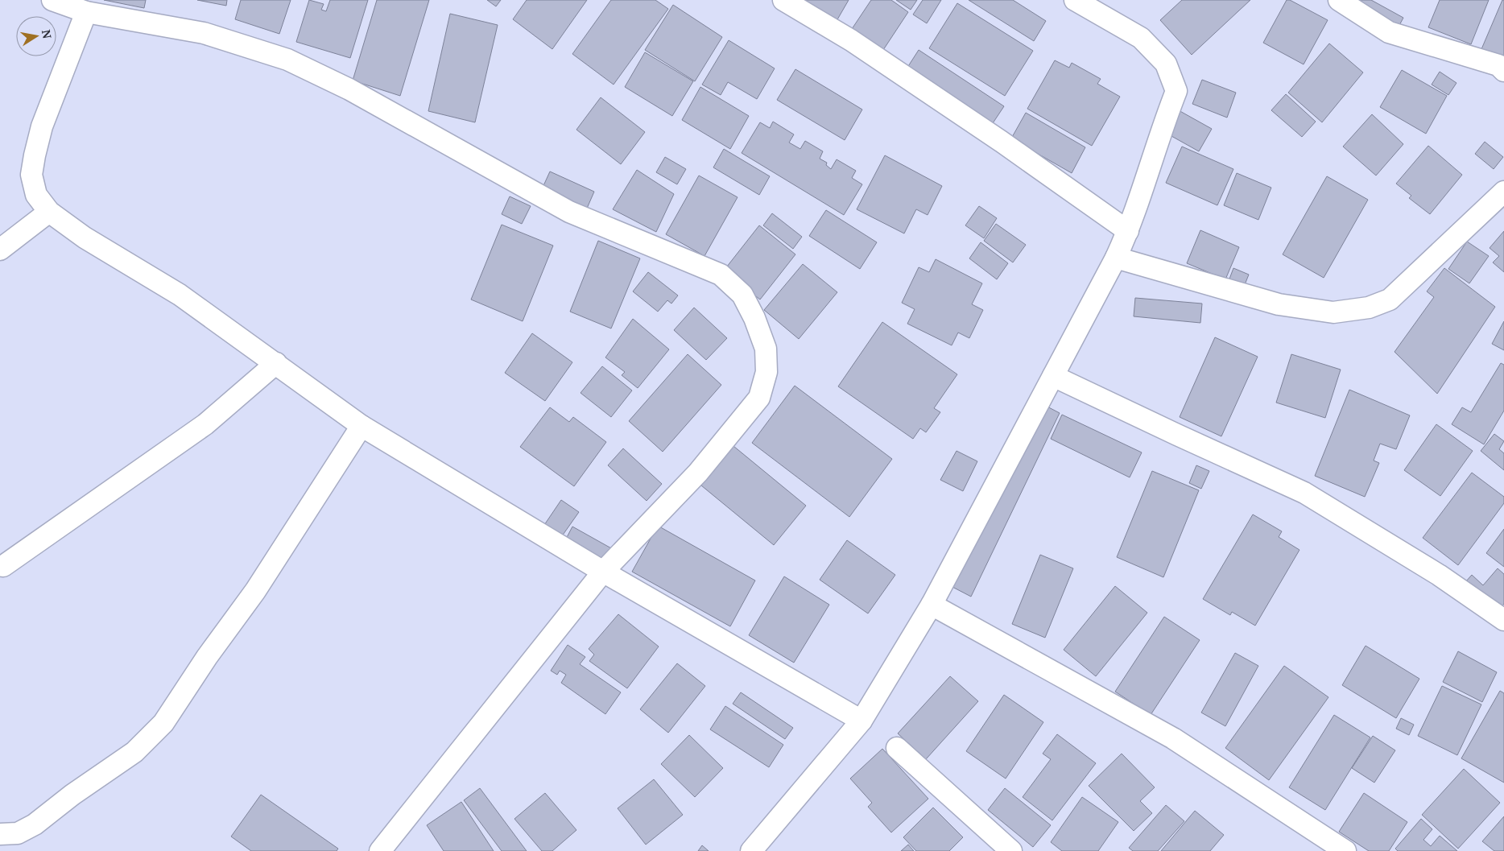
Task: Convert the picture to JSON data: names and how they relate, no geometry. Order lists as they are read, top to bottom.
{
  "north": "right"
}
